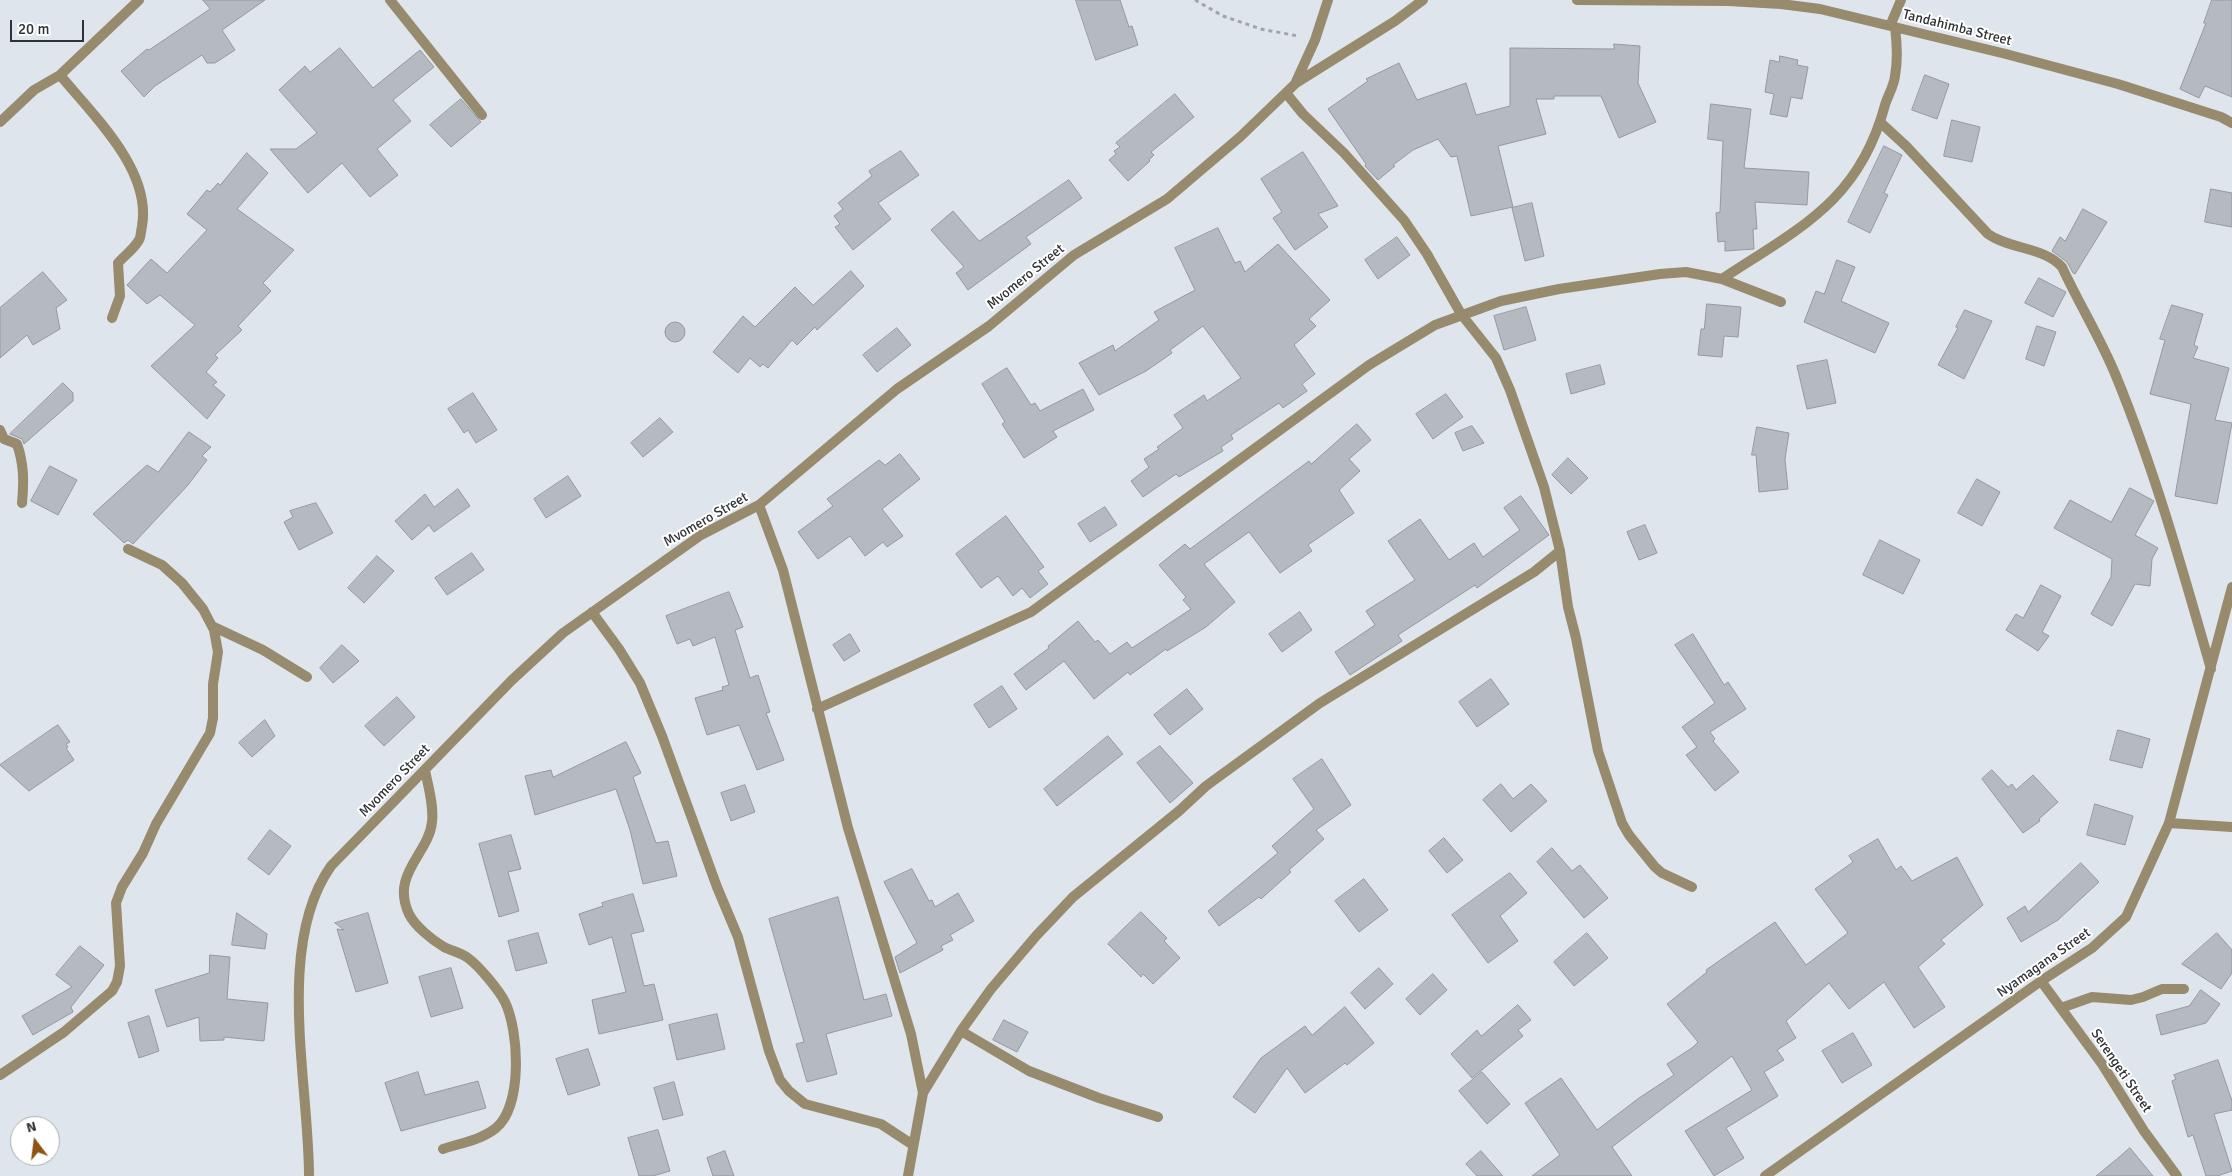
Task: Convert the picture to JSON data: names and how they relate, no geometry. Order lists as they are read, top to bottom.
{
  "streets": {
    "street": [
      "Tandahimba Street",
      "Mvomero Street",
      "Nyamagana Street",
      "Serengeti Street"
    ]
  },
  "crossings": [
    ["Nyamagana Street", "Serengeti Street"]
  ],
  "scale_bar": "20 m",
  "north": "top"
}
